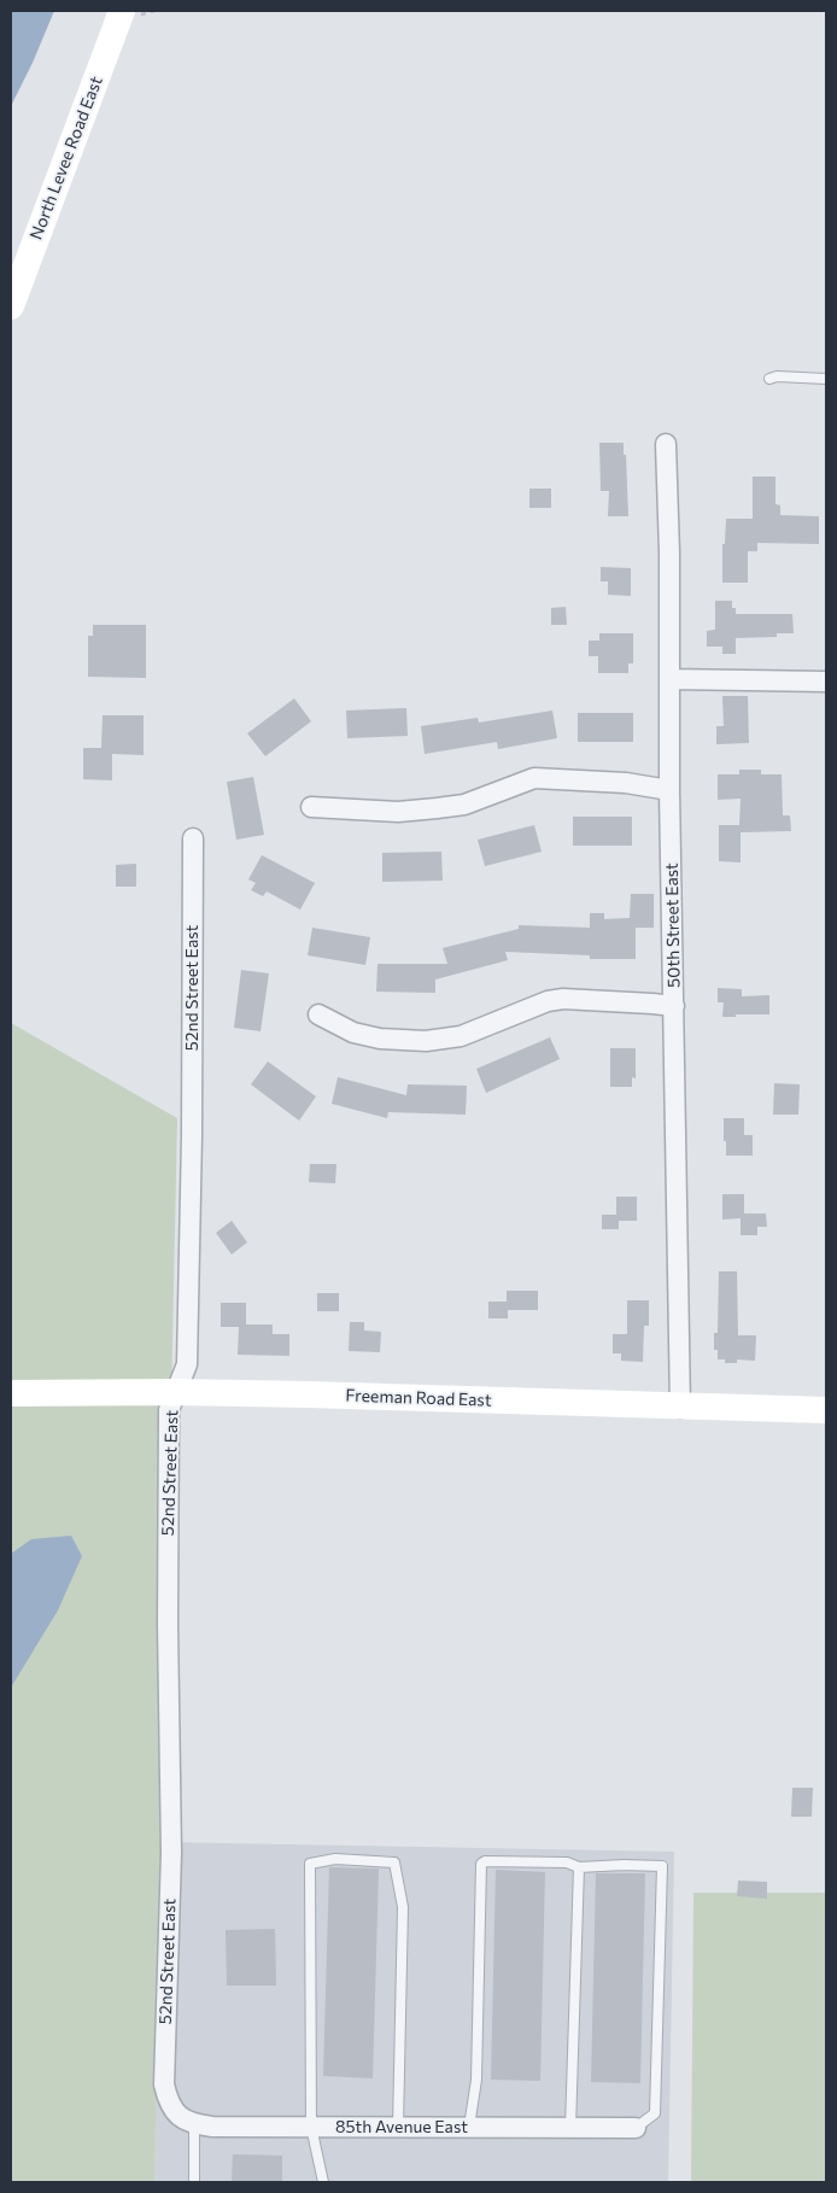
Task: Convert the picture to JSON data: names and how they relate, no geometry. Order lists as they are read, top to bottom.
{
  "streets": {
    "street": [
      "North Levee Road East",
      "50th Street East",
      "52nd Street East",
      "Freeman Road East",
      "85th Avenue East"
    ]
  },
  "crossings": [
    ["50th Street East", "Freeman Road East"],
    ["52nd Street East", "Freeman Road East"],
    ["52nd Street East", "85th Avenue East"]
  ]
}
